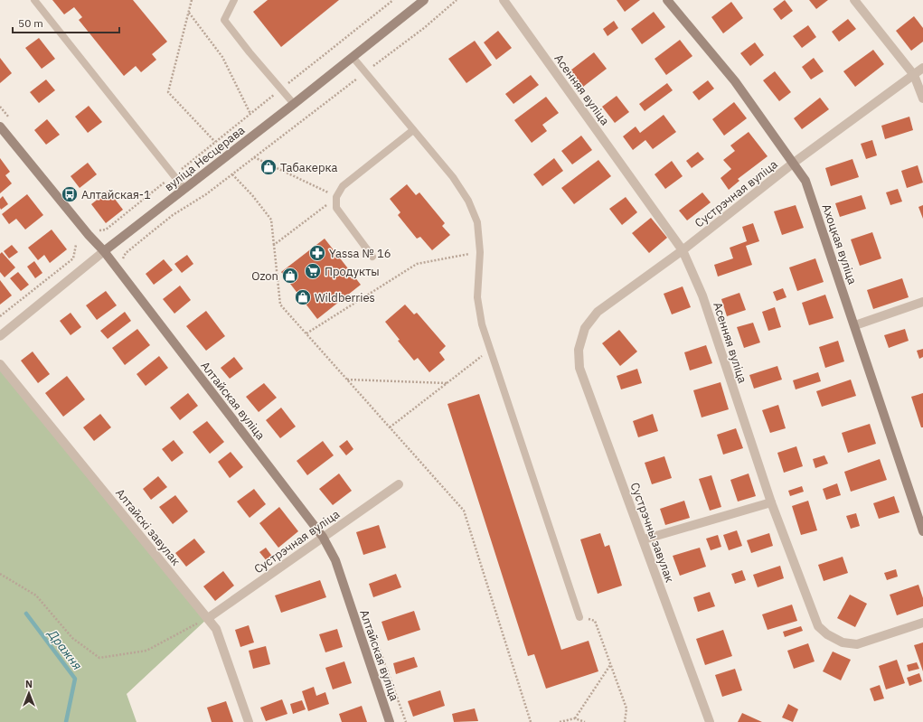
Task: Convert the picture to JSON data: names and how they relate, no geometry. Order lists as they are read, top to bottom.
{
  "streets": {
    "main road": ["вуліца Несцерава", "Ахоцкая вуліца", "Алтайская вуліца"],
    "street": [
      "Асенняя вуліца",
      "Сустрэчная вуліца",
      "Алтайскі завулак",
      "Сустрэчны завулак"
    ]
  },
  "crossings": [
    ["Асенняя вуліца", "Сустрэчная вуліца"],
    ["вуліца Несцерава", "Алтайская вуліца"],
    ["Сустрэчная вуліца", "Ахоцкая вуліца"],
    ["Сустрэчная вуліца", "Алтайская вуліца"],
    ["Сустрэчная вуліца", "Алтайскі завулак"],
    ["Сустрэчная вуліца", "Сустрэчны завулак"]
  ],
  "water": ["Дражня"],
  "places": {
    "shop": ["Табакерка", "Ozon", "Wildberries"],
    "bus stop": ["Алтайская-1"],
    "pharmacy": ["Yassa № 16"],
    "supermarket": ["Продукты"]
  },
  "scale_bar": "50 m",
  "north": "top"
}
